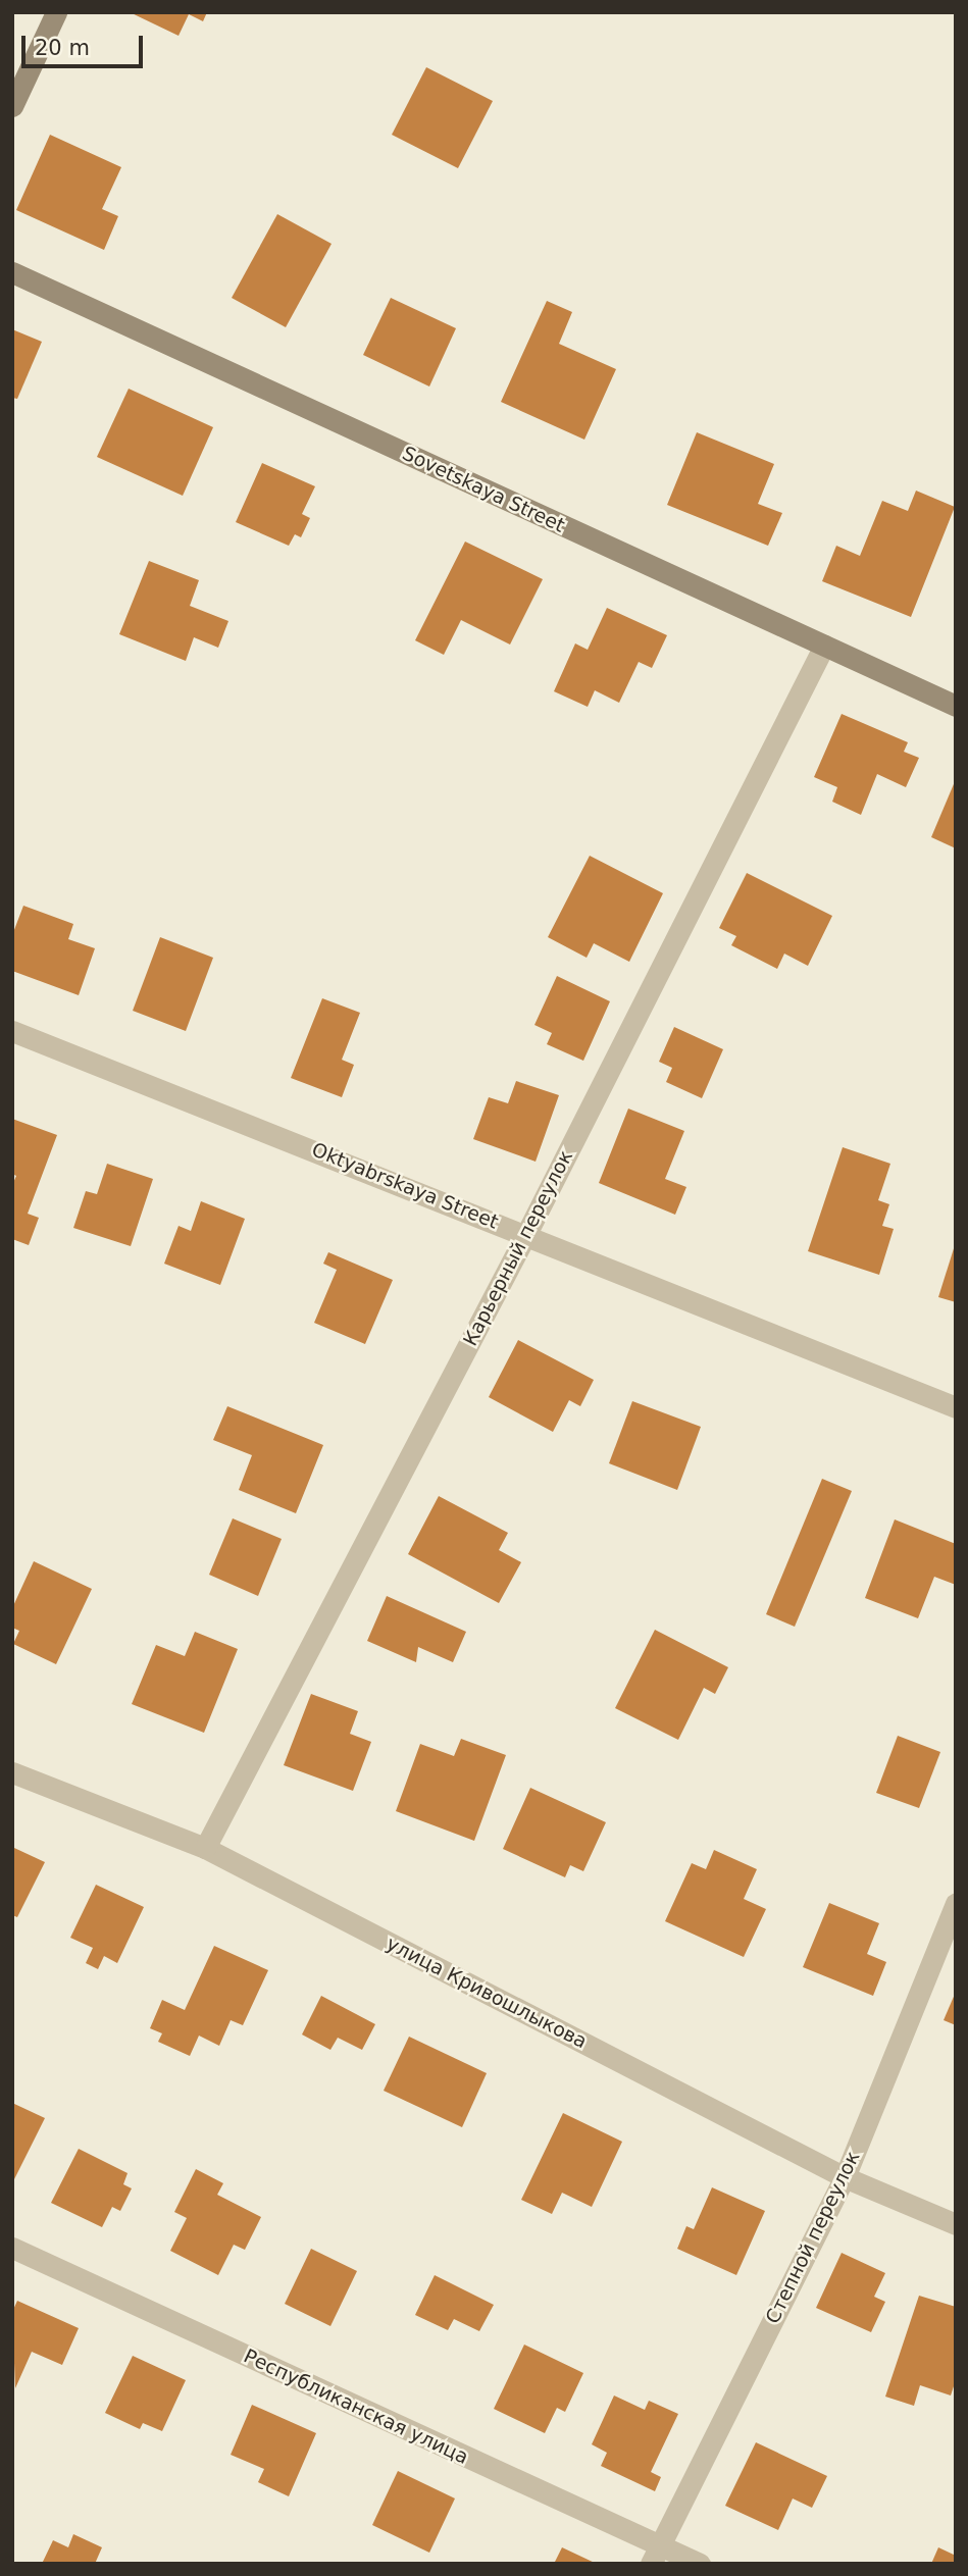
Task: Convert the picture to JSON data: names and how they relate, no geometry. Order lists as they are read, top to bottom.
{
  "streets": {
    "main road": ["Sovetskaya Street"],
    "street": [
      "Oktyabrskaya Street",
      "Карьерный переулок",
      "улица Кривошлыкова",
      "Степной переулок",
      "Республиканская улица"
    ]
  },
  "crossings": [
    ["Sovetskaya Street", "Карьерный переулок"],
    ["Oktyabrskaya Street", "Карьерный переулок"],
    ["Карьерный переулок", "улица Кривошлыкова"],
    ["улица Кривошлыкова", "Степной переулок"],
    ["Степной переулок", "Республиканская улица"]
  ],
  "scale_bar": "20 m"
}
